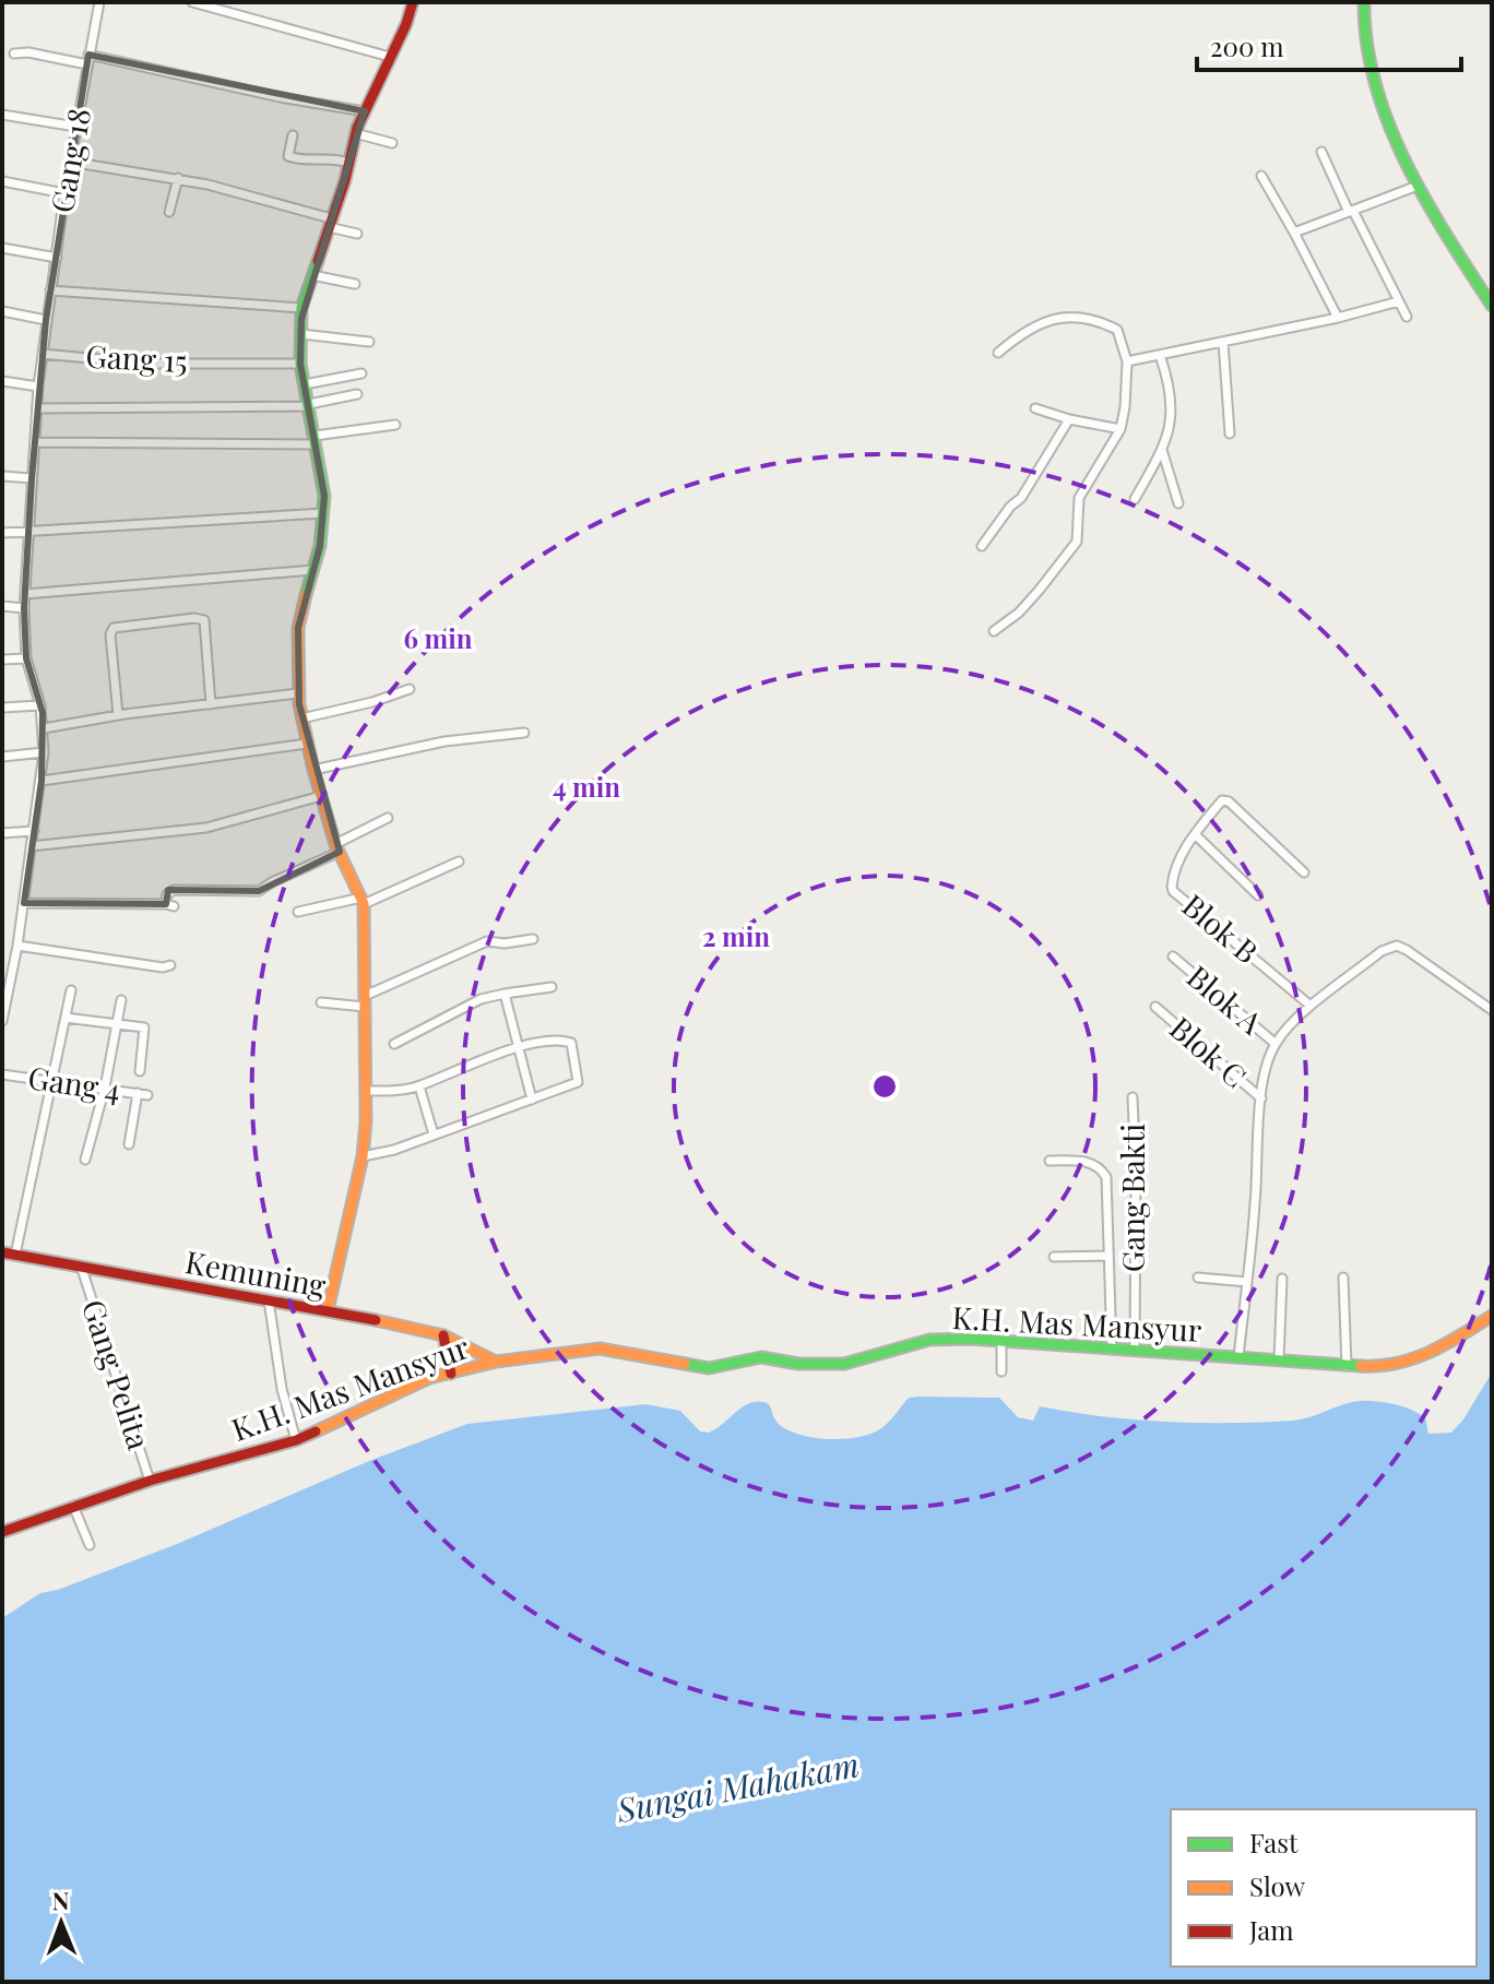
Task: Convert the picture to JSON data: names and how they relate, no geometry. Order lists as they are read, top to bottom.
{
  "streets": {
    "main road": ["Kemuning", "K.H. Mas Mansyur"],
    "street": [
      "Gang 18",
      "Gang 15",
      "Blok B",
      "Blok A",
      "Blok C",
      "Gang 4",
      "Gang Bakti",
      "Gang Pelita"
    ]
  },
  "crossings": [
    ["Gang 18", "Gang 15"],
    ["Gang Bakti", "K.H. Mas Mansyur"],
    ["Kemuning", "K.H. Mas Mansyur"],
    ["Kemuning", "Gang Pelita"],
    ["K.H. Mas Mansyur", "Gang Pelita"]
  ],
  "water": ["Sungai Mahakam"],
  "legend": ["Fast", "Slow", "Jam"],
  "scale_bar": "200 m",
  "north": "top",
  "rings": ["6 min", "4 min", "2 min"]
}
